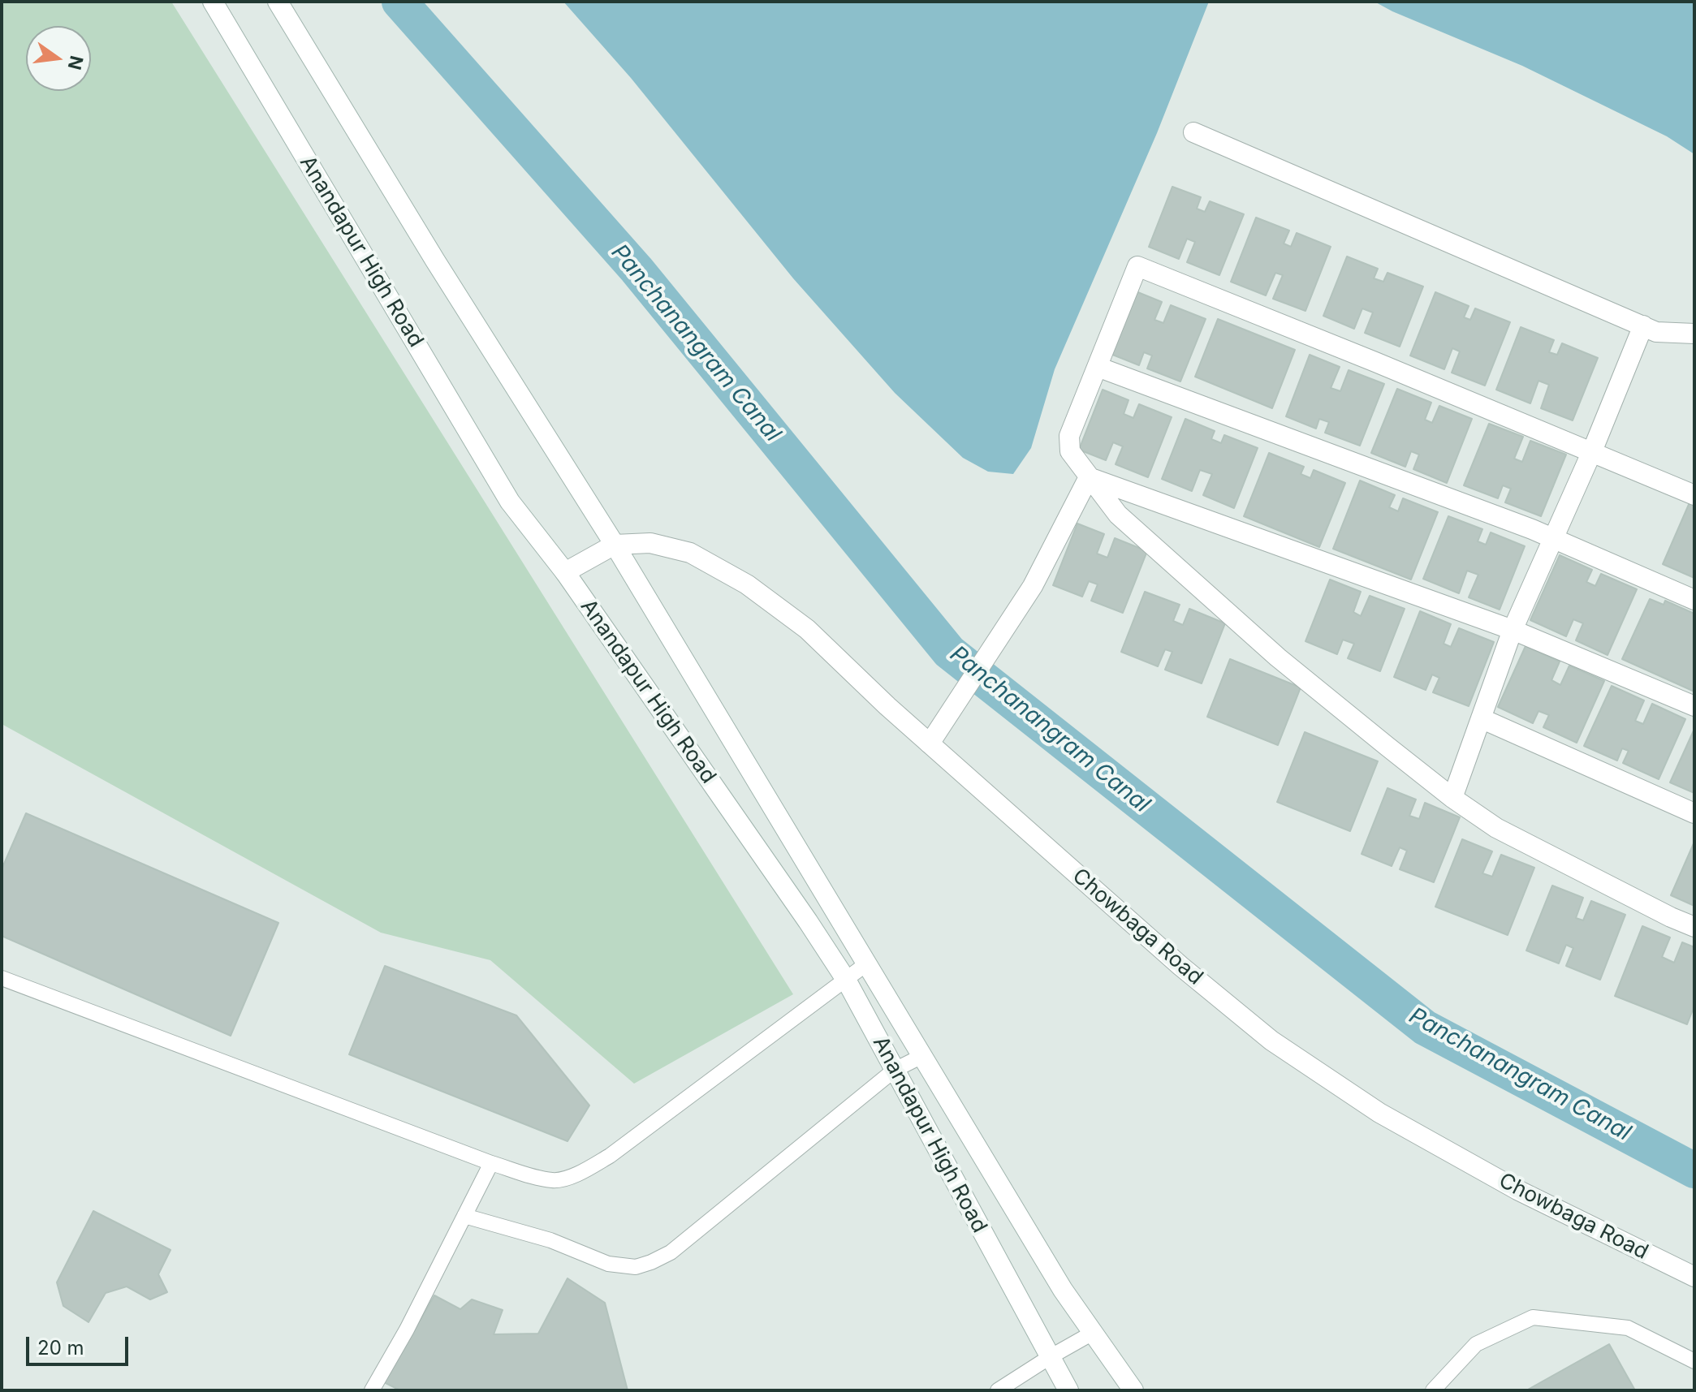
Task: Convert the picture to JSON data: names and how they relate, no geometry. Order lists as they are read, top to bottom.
{
  "streets": {
    "street": ["Anandapur High Road", "Chowbaga Road"]
  },
  "crossings": [
    ["Anandapur High Road", "Chowbaga Road"]
  ],
  "water": ["Panchanangram Canal"],
  "scale_bar": "20 m",
  "north": "right"
}
